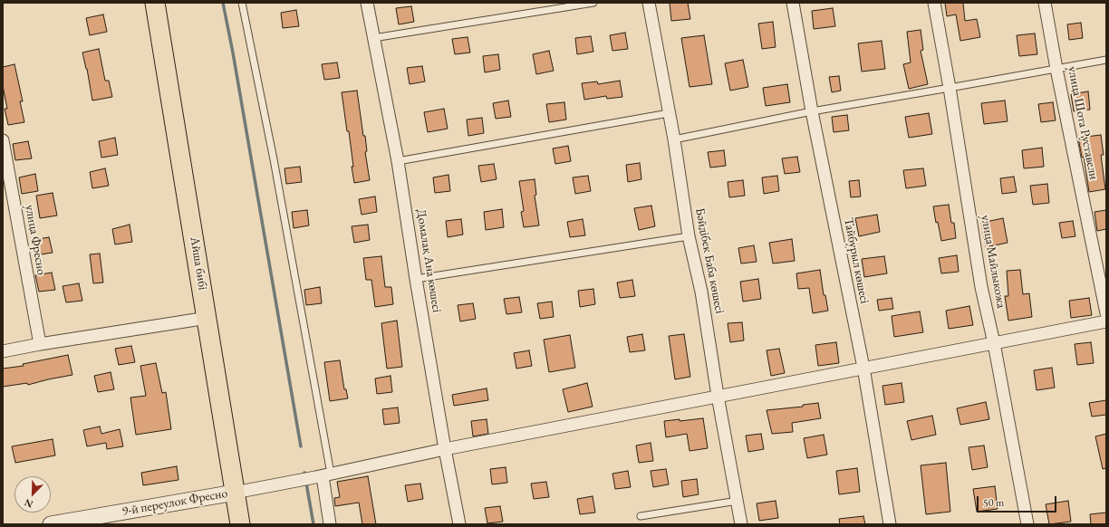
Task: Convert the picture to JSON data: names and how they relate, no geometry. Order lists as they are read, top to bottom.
{
  "streets": {
    "main road": ["Айша бибі"],
    "street": [
      "улица Шота Руставели",
      "улица Фресно",
      "Домалақ Ана көшесі",
      "Бәйдібек Баба көшесі",
      "Тайбурыл көшесі",
      "улица Майлыкожа",
      "9-й переулок Фресно"
    ]
  },
  "crossings": [
    ["Айша бибі", "9-й переулок Фресно"]
  ],
  "scale_bar": "50 m",
  "north": "bottom left"
}
